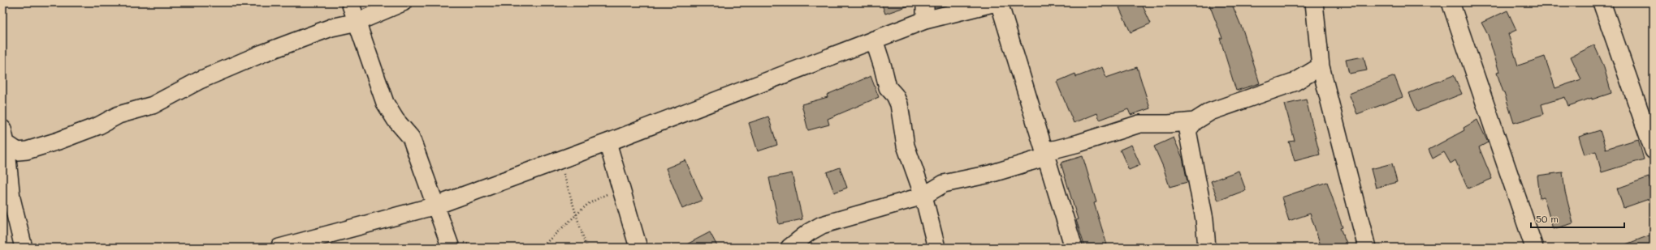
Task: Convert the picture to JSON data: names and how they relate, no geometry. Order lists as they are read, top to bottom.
{
  "scale_bar": "50 m"
}
